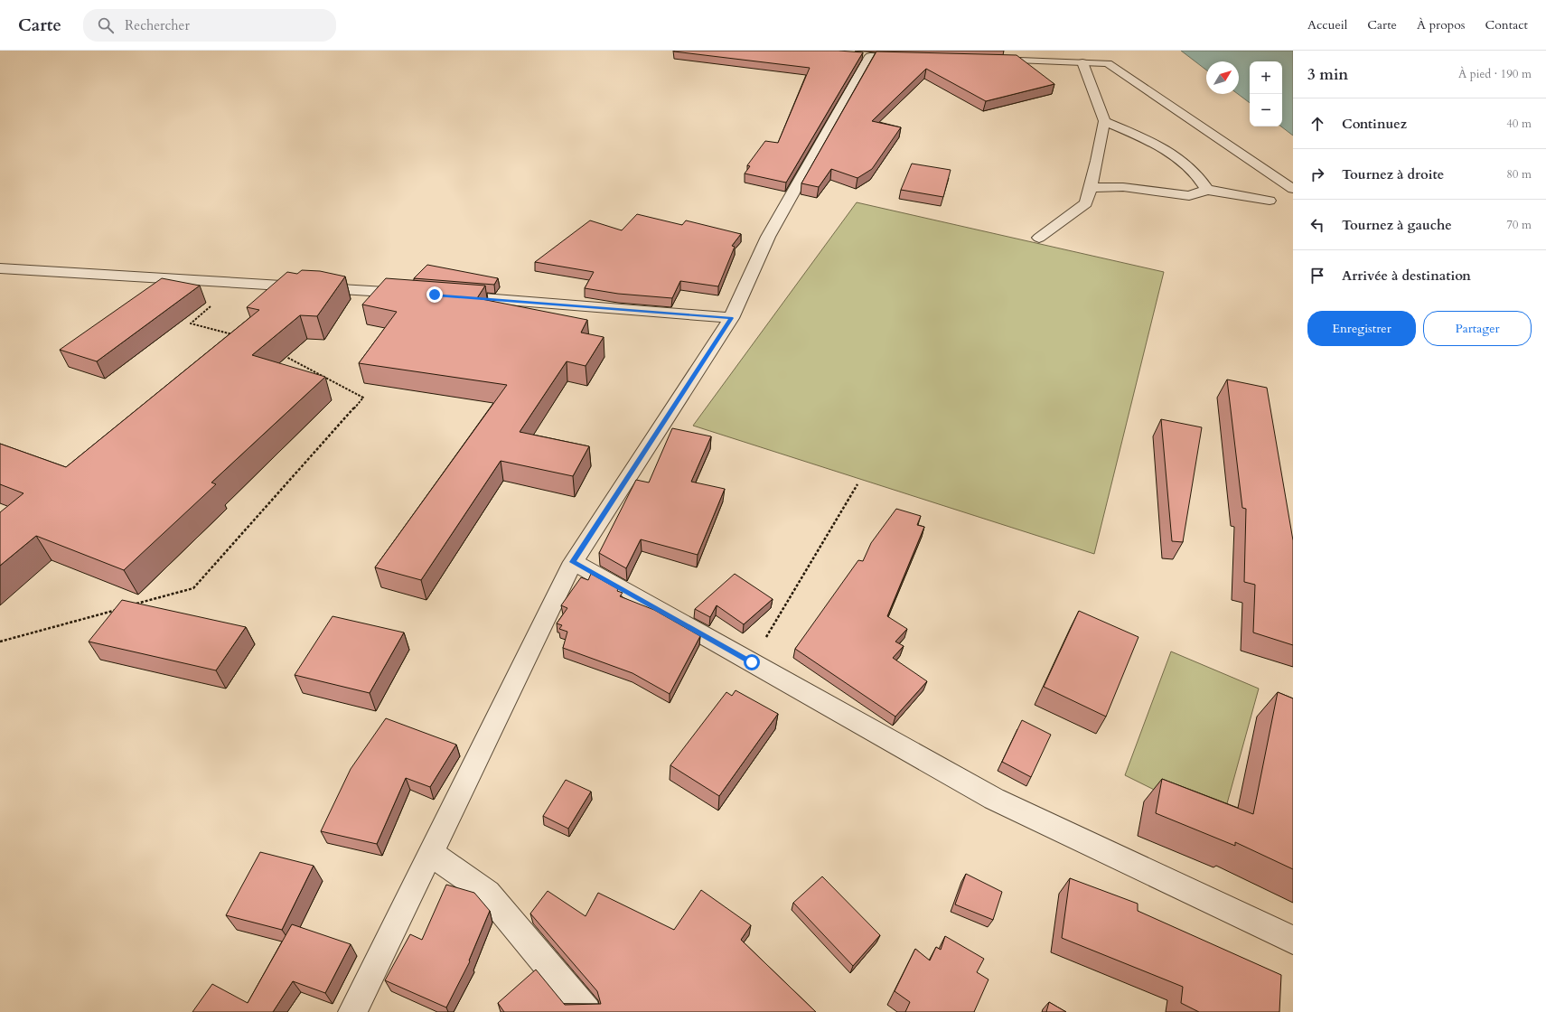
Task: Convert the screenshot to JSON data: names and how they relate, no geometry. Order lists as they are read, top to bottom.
{
  "north": "top right",
  "page": {
    "header": "Carte",
    "search": "Rechercher",
    "nav": [
      "Accueil",
      "Carte",
      "À propos",
      "Contact"
    ],
    "heading": ["3 min", "À pied · 190 m"],
    "map_buttons": ["+", "−"],
    "list": [
      ["Continuez", "40 m"],
      ["Tournez à droite", "80 m"],
      ["Tournez à gauche", "70 m"],
      "Arrivée à destination"
    ],
    "buttons": ["Enregistrer", "Partager"]
  }
}
